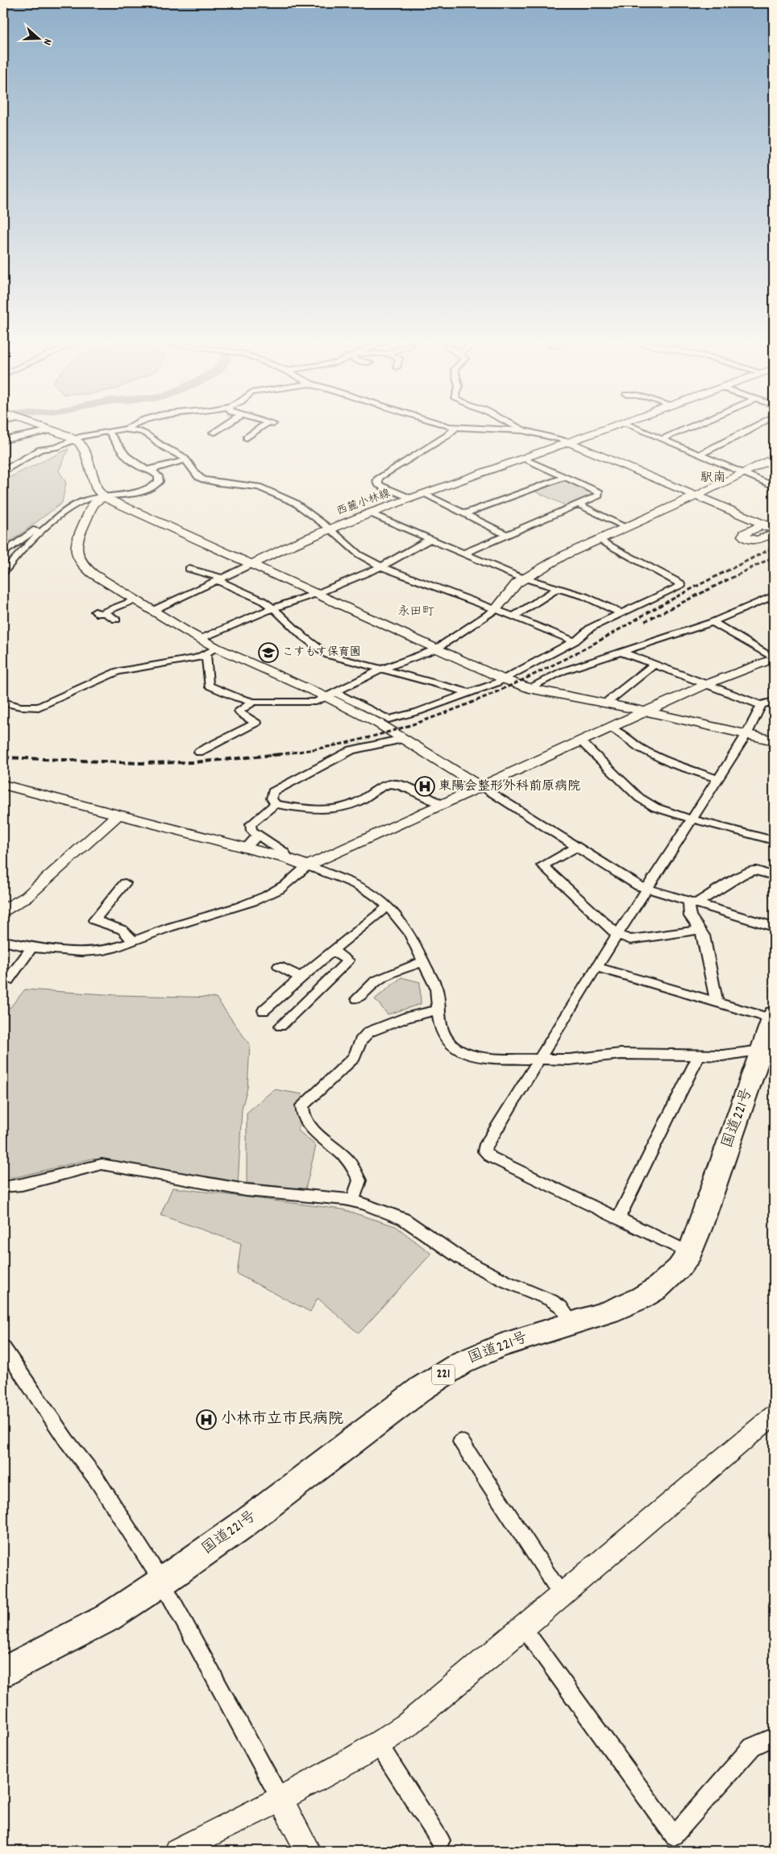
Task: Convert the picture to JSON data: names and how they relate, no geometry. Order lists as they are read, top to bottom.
{
  "streets": {
    "highway": ["国道221号", "221"],
    "main road": ["西麓小林線"]
  },
  "districts": ["駅南", "永田町"],
  "places": {
    "school or university": ["こすもす保育園"],
    "hospital": ["東陽会整形外科前原病院", "小林市立市民病院"]
  },
  "north": "right"
}
